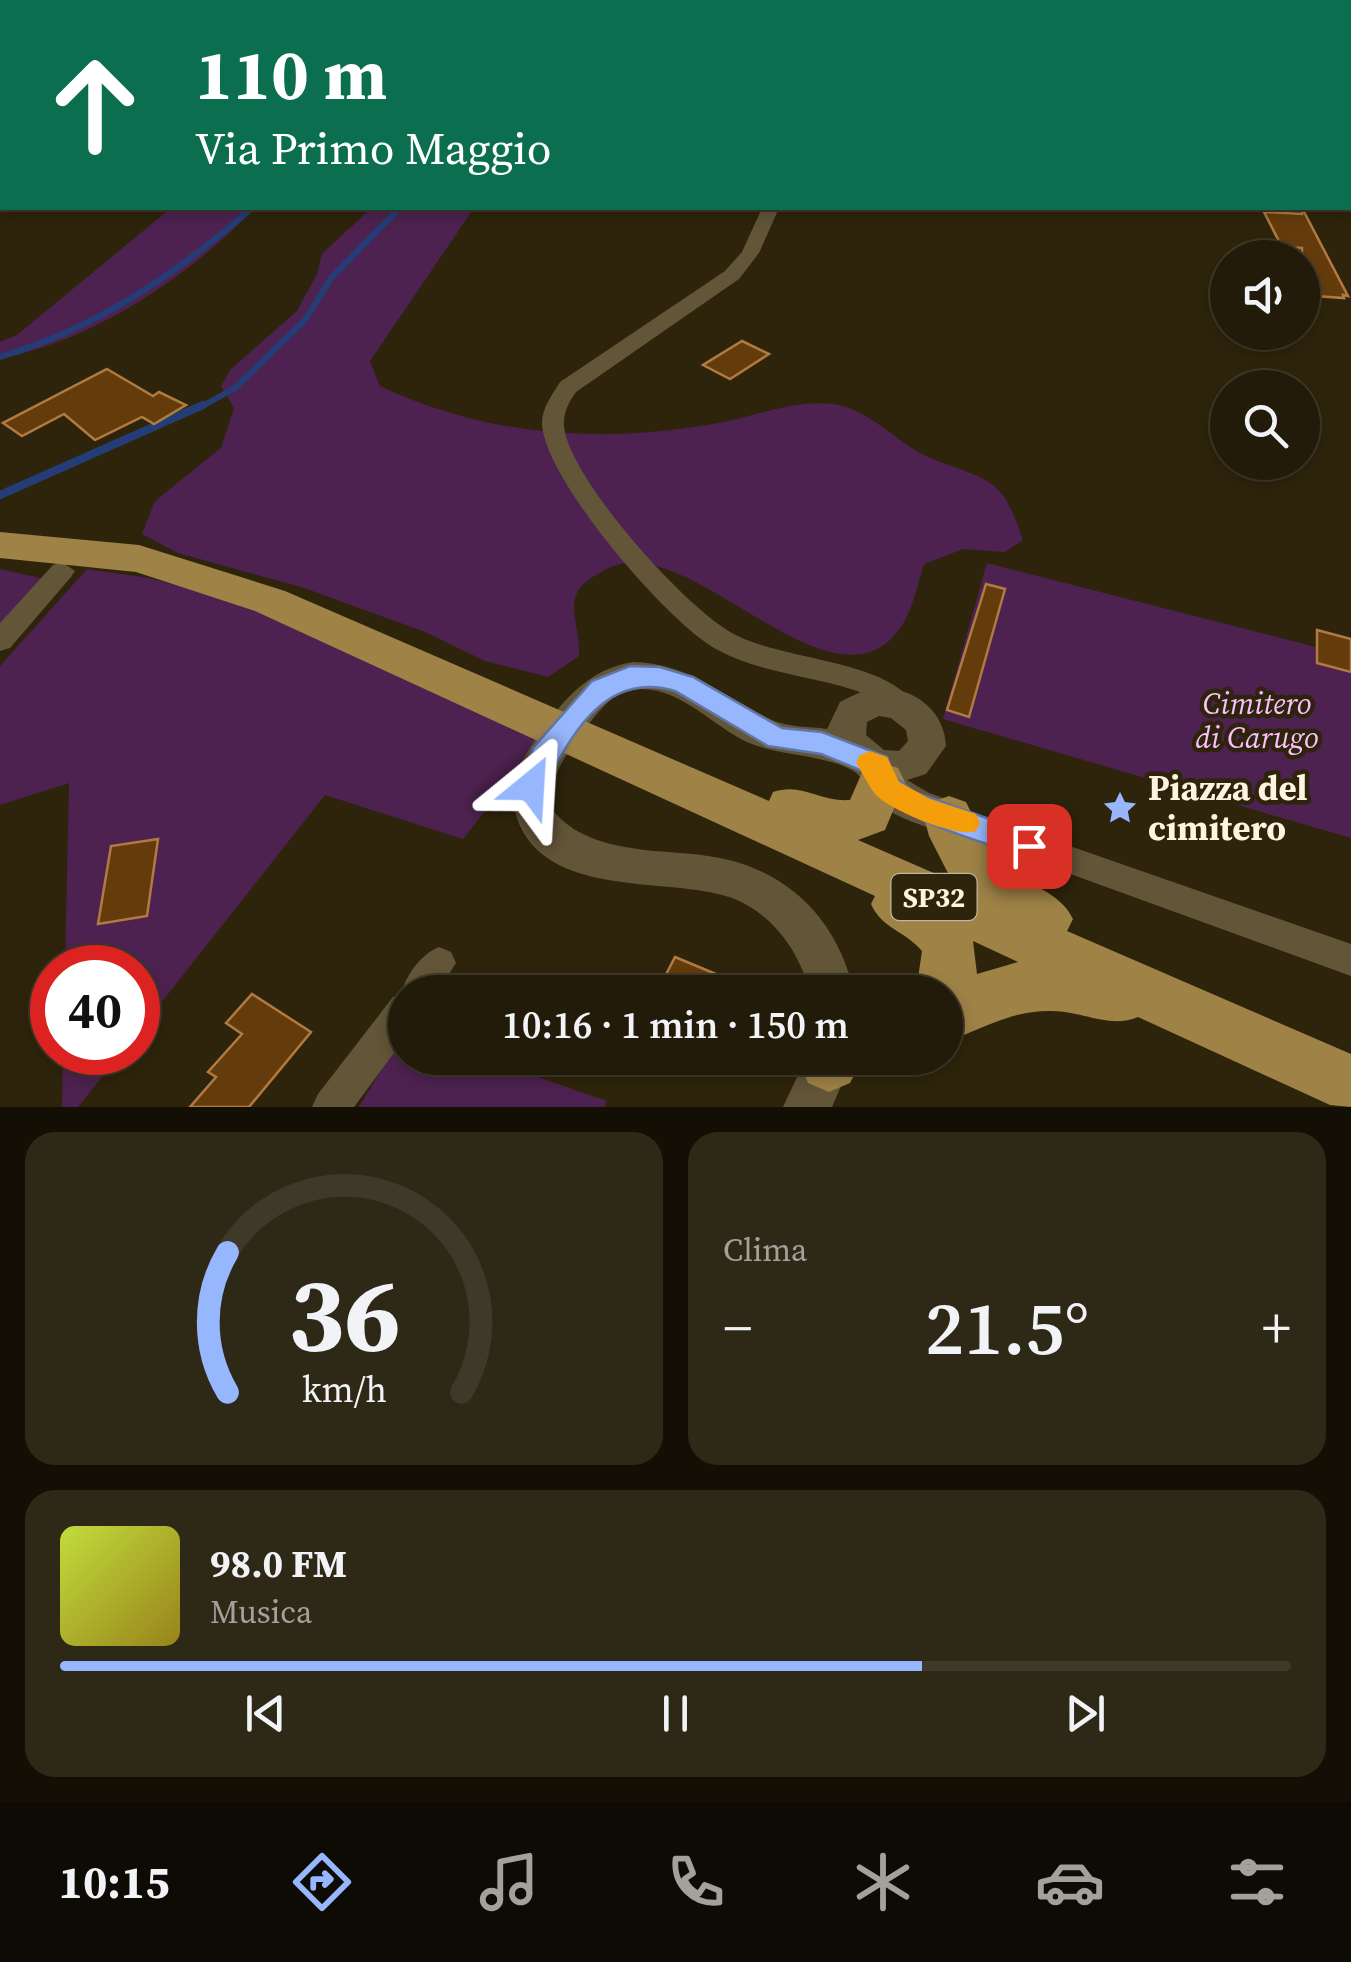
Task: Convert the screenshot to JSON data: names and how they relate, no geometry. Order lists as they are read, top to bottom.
{
  "streets": {
    "main road": ["SP32"]
  },
  "parks": ["Cimitero di Carugo"],
  "places": {
    "place": ["Piazza del cimitero"]
  },
  "page": {
    "turn": ["110 m", "Via Primo Maggio"],
    "limit": "40",
    "trip": "10:16 · 1 min · 150 m",
    "tile": "Clima",
    "heat": ["−", "21.5°", "+"],
    "song": ["98.0 FM", "Musica"],
    "tabs": "10:15",
    "gauge": ["36", "km/h"]
  }
}
